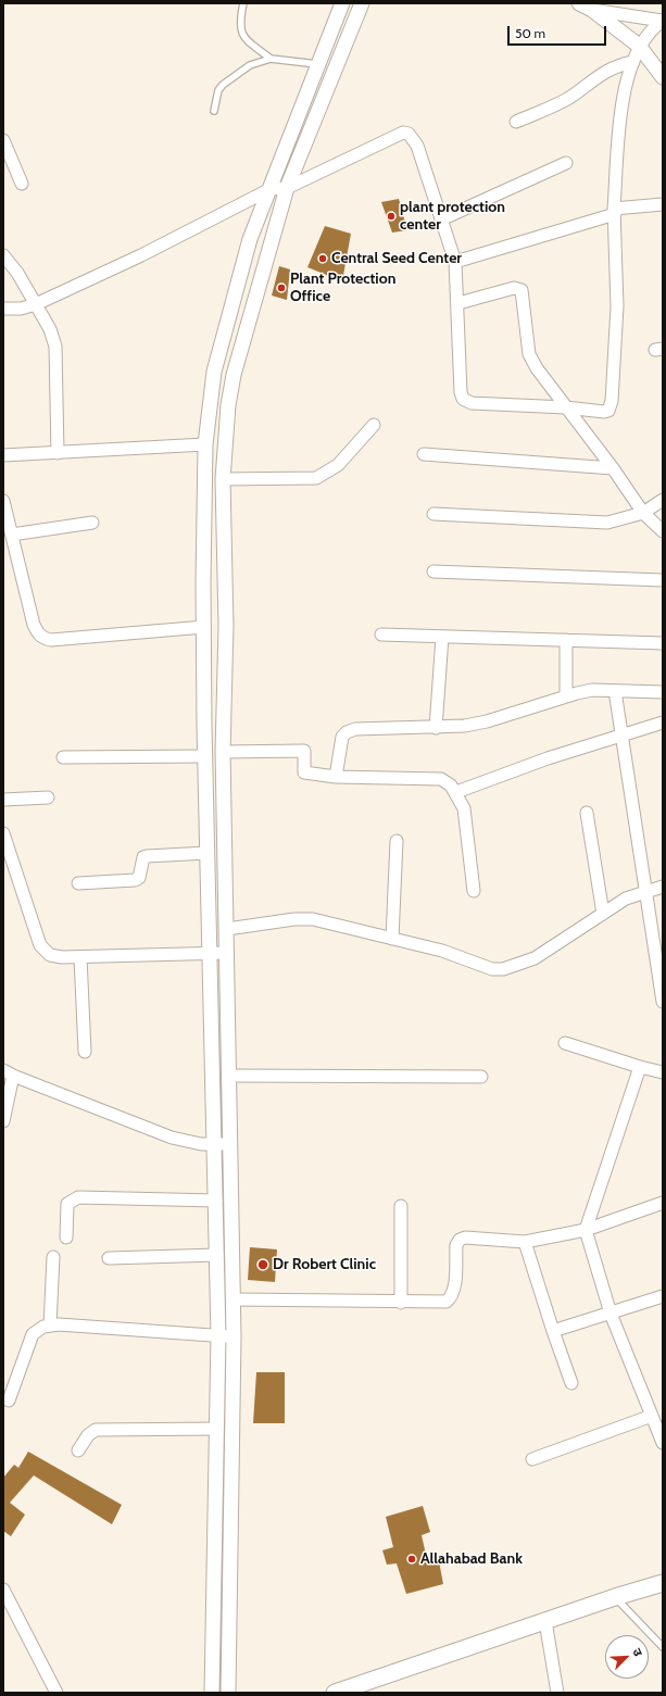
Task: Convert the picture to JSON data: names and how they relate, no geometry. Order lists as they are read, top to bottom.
{
  "places": [
    "plant protection center",
    "Central Seed Center",
    "Plant Protection Office",
    "Dr Robert Clinic",
    "Allahabad Bank"
  ],
  "scale_bar": "50 m",
  "north": "top right"
}
